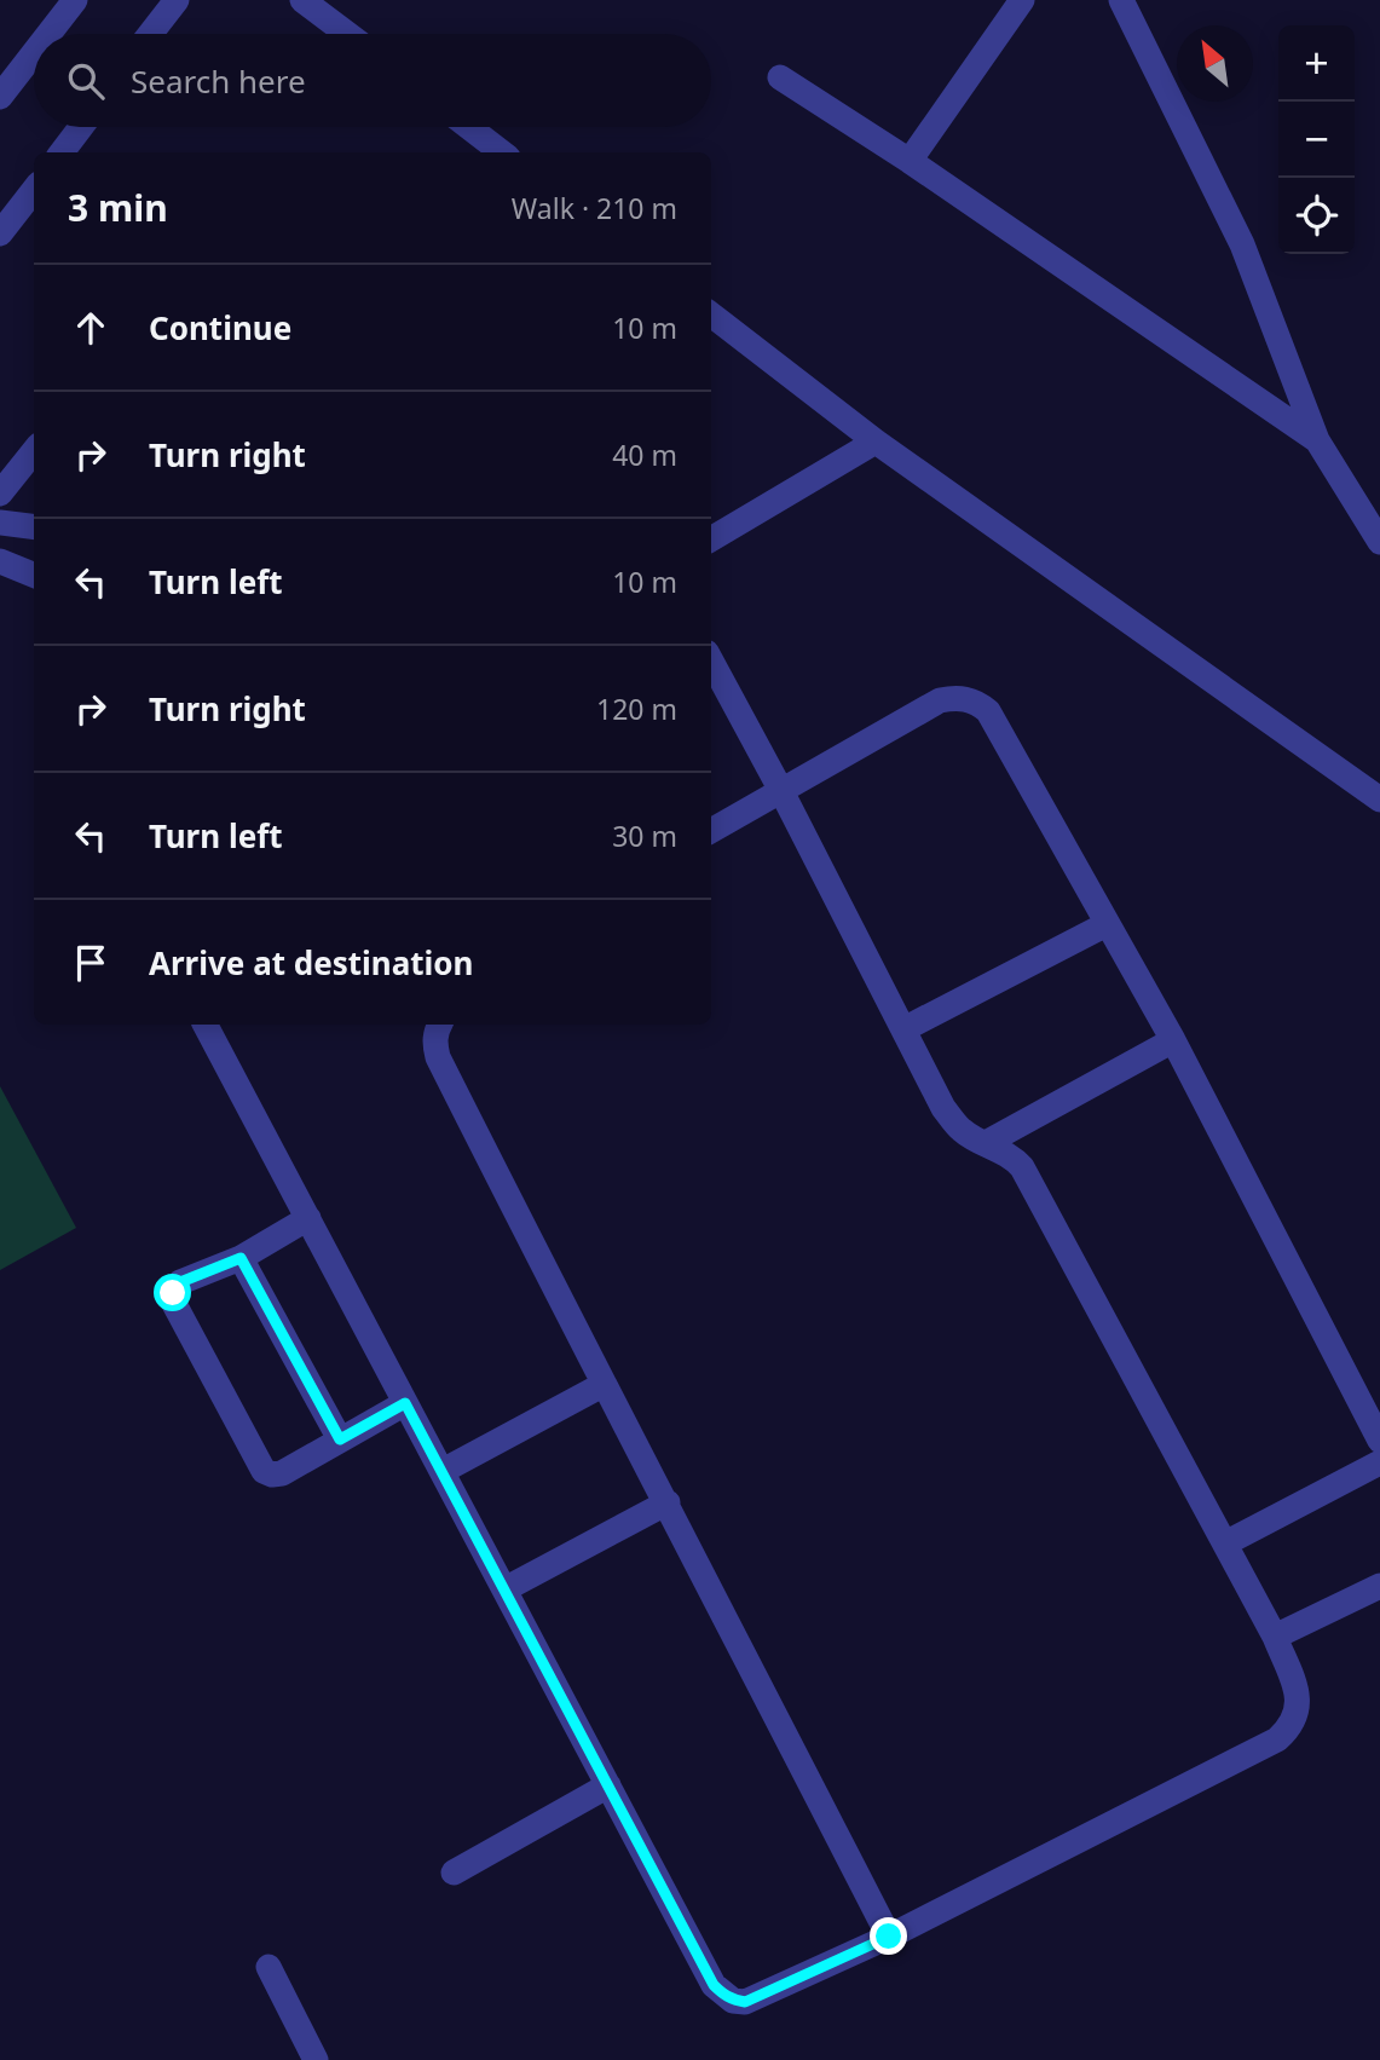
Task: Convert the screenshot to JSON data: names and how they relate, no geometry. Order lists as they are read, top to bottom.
{
  "north": "top left",
  "page": {
    "map_buttons": ["+", "−"],
    "search": "Search here",
    "heading": ["3 min", "Walk · 210 m"],
    "list": [
      ["Continue", "10 m"],
      ["Turn right", "40 m"],
      ["Turn left", "10 m"],
      ["Turn right", "120 m"],
      ["Turn left", "30 m"],
      "Arrive at destination"
    ]
  }
}
